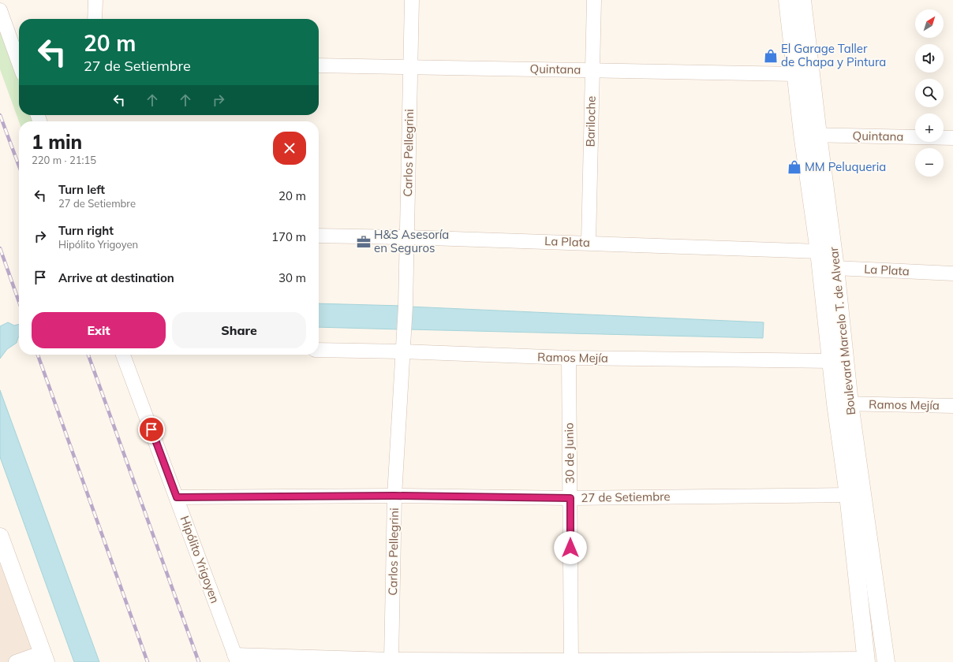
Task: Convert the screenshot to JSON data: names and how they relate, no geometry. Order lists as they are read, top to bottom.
{
  "streets": {
    "main road": ["Boulevard Marcelo T. de Alvear"],
    "street": [
      "Quintana",
      "Bariloche",
      "Carlos Pellegrini",
      "La Plata",
      "Ramos Mejía",
      "30 de Junio",
      "27 de Setiembre",
      "Hipólito Yrigoyen"
    ]
  },
  "crossings": [
    ["Quintana", "Bariloche"],
    ["Quintana", "Carlos Pellegrini"],
    ["Quintana", "Boulevard Marcelo T. de Alvear"],
    ["Bariloche", "La Plata"],
    ["Carlos Pellegrini", "La Plata"],
    ["Carlos Pellegrini", "Ramos Mejía"],
    ["Carlos Pellegrini", "27 de Setiembre"],
    ["La Plata", "Boulevard Marcelo T. de Alvear"],
    ["Boulevard Marcelo T. de Alvear", "Ramos Mejía"],
    ["Boulevard Marcelo T. de Alvear", "27 de Setiembre"],
    ["Ramos Mejía", "30 de Junio"],
    ["30 de Junio", "27 de Setiembre"],
    ["27 de Setiembre", "Hipólito Yrigoyen"]
  ],
  "places": {
    "shop": ["El Garage Taller de Chapa y Pintura", "MM Peluqueria"],
    "office": ["H&S Asesoría en Seguros"]
  },
  "north": "top right",
  "page": {
    "map_buttons": ["+", "−"],
    "turn": ["20 m", "27 de Setiembre"],
    "heading": ["1 min", "220 m · 21:15"],
    "list": [
      {
        "name": "Turn left",
        "note": "27 de Setiembre",
        "value": "20 m"
      },
      {
        "name": "Turn right",
        "note": "Hipólito Yrigoyen",
        "value": "170 m"
      },
      {
        "name": "Arrive at destination",
        "value": "30 m"
      }
    ],
    "buttons": ["Exit", "Share"]
  }
}
